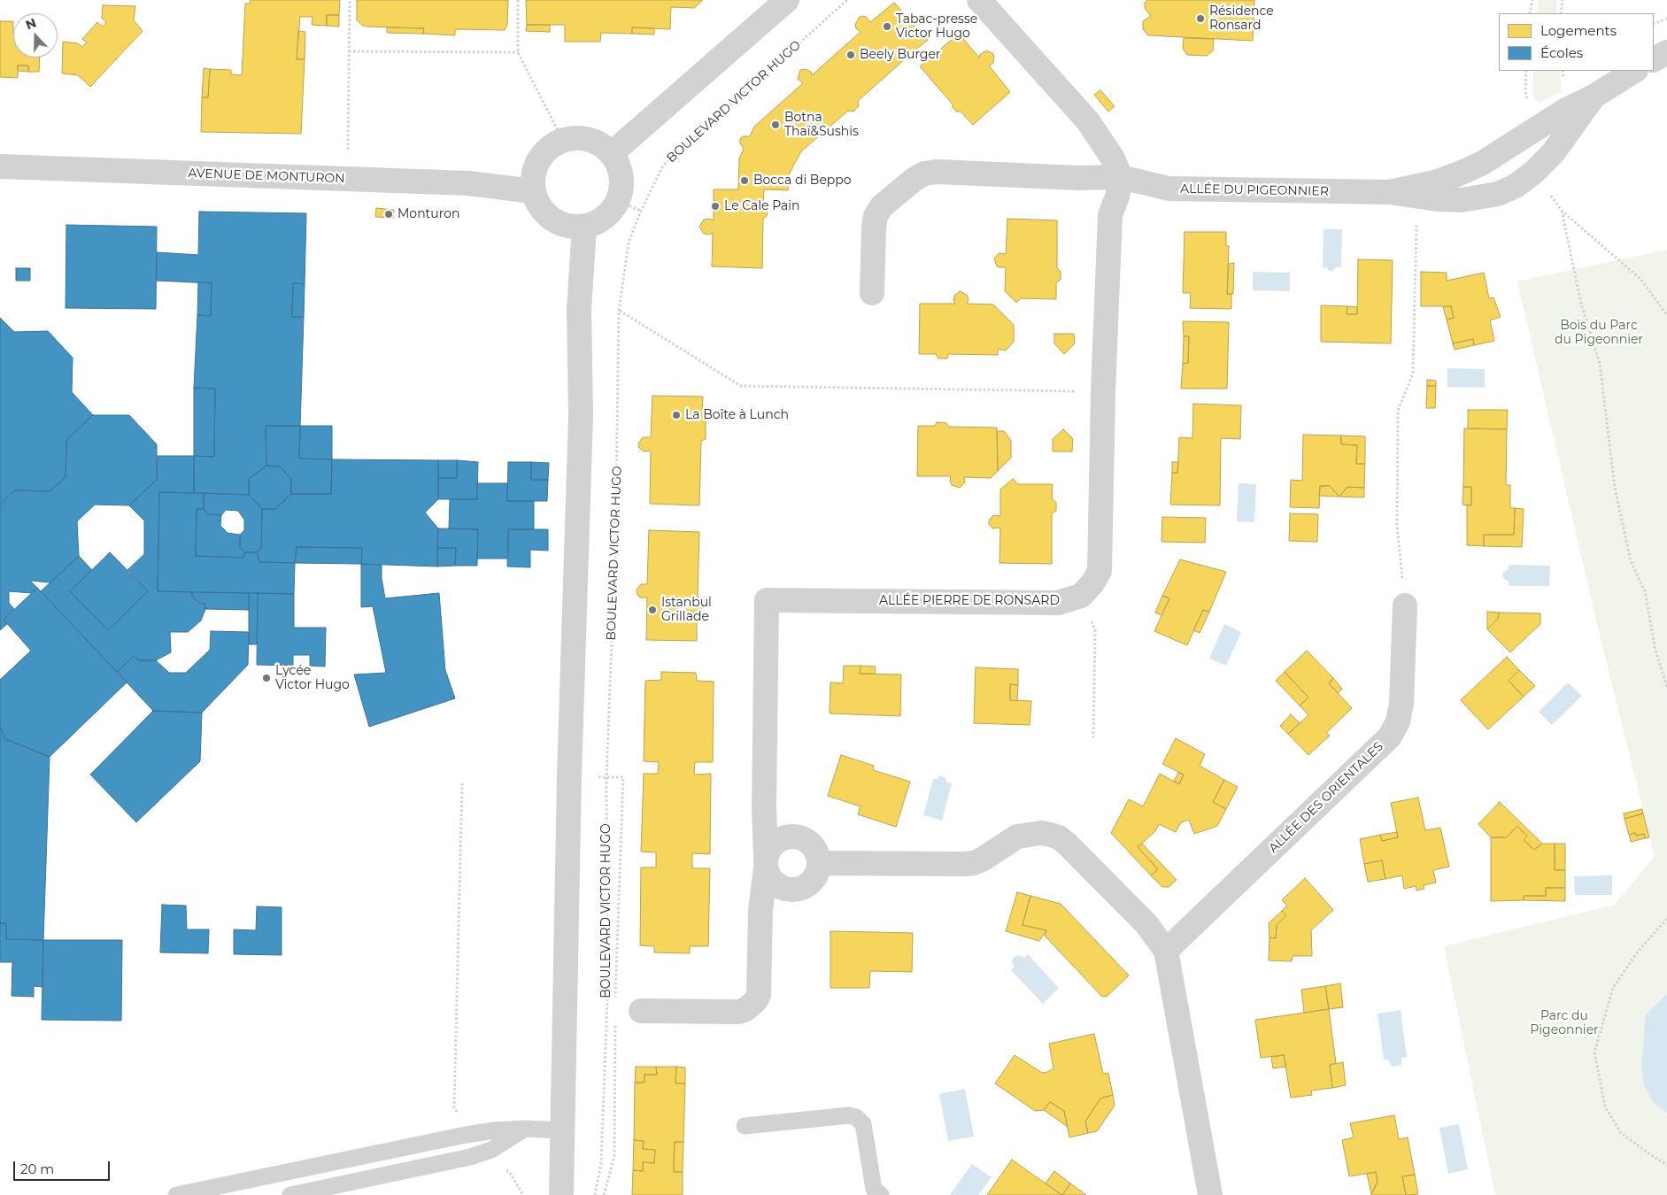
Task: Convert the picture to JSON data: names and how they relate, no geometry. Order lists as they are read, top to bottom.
{
  "streets": {
    "street": [
      "AVENUE DE MONTURON",
      "ALLÉE DU PIGEONNIER",
      "ALLÉE PIERRE DE RONSARD",
      "ALLÉE DES ORIENTALES"
    ],
    "path": ["BOULEVARD VICTOR HUGO"]
  },
  "parks": ["Bois du Parc du Pigeonnier", "Parc du Pigeonnier"],
  "places": [
    "Résidence Ronsard",
    "Tabac-presse Victor Hugo",
    "Beely Burger",
    "Botna Thaï&Sushis",
    "Bocca di Beppo",
    "Le Cale Pain",
    "Monturon",
    "La Boîte à Lunch",
    "Istanbul Grillade",
    "Lycée Victor Hugo"
  ],
  "legend": ["Logements", "Écoles"],
  "scale_bar": "20 m",
  "north": "top"
}
